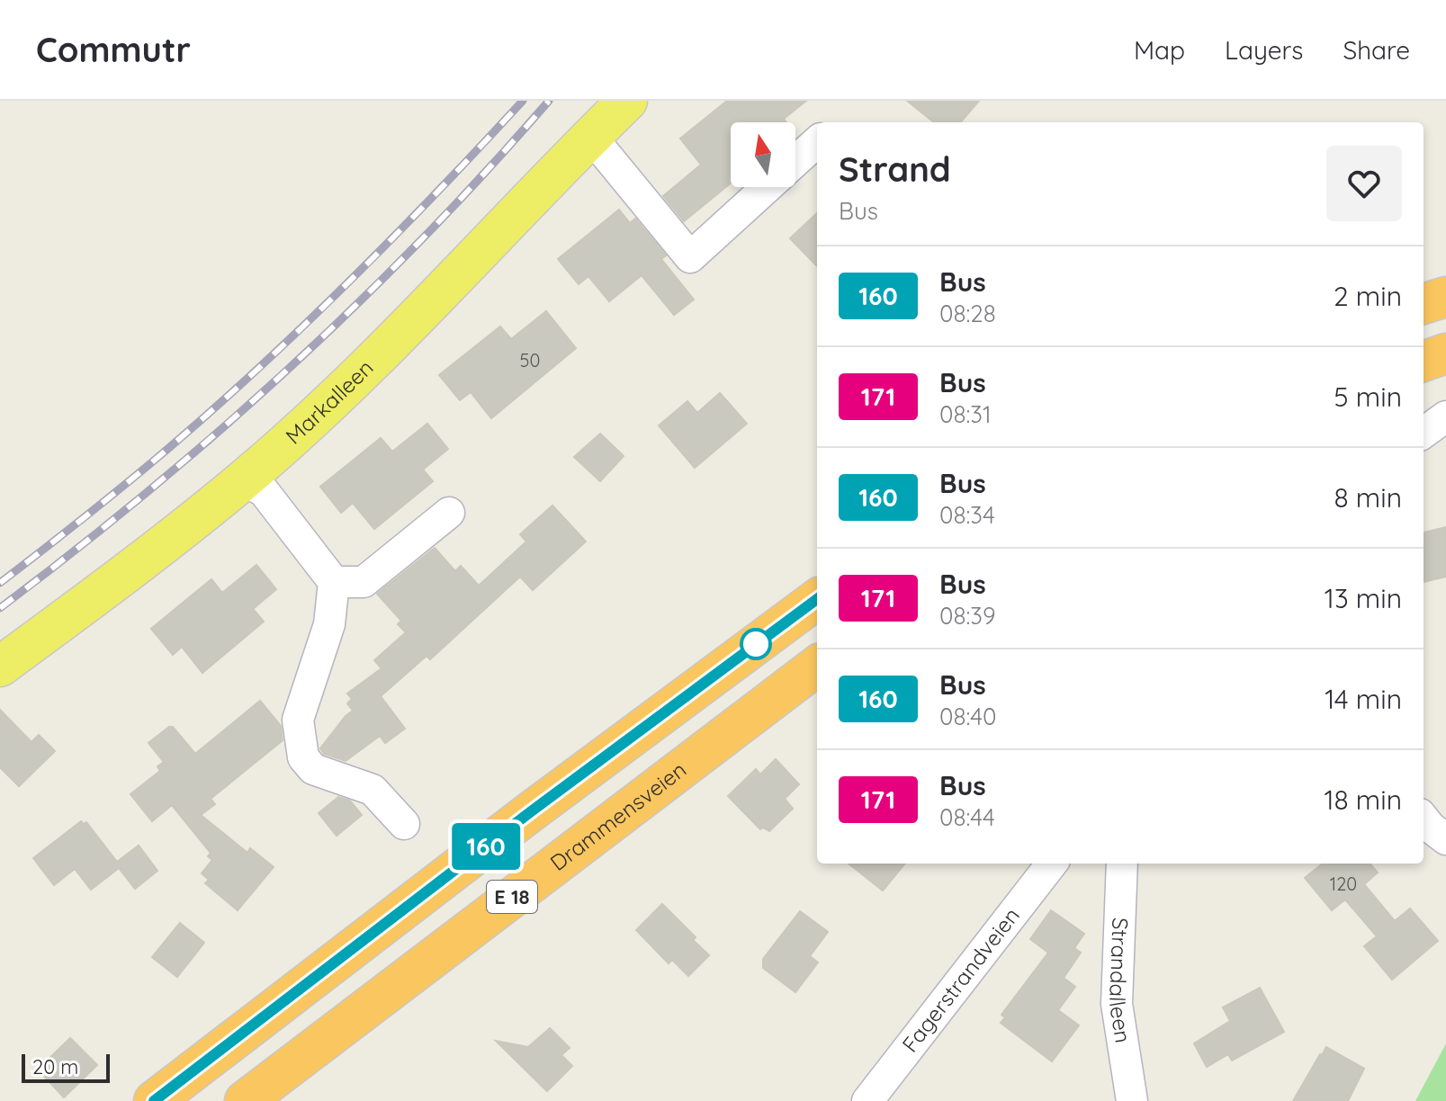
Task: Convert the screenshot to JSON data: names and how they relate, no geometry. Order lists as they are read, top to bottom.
{
  "streets": {
    "highway": ["Drammensveien", "E 18"],
    "main road": ["Markalleen"],
    "street": ["Fagerstrandveien", "Strandalleen"]
  },
  "lines": ["bus line 160"],
  "house_numbers": ["50", "120"],
  "scale_bar": "20 m",
  "north": "top",
  "page": {
    "header": "Commutr",
    "nav": ["Map", "Layers", "Share"],
    "on_map": "160",
    "heading": ["Strand", "Bus"],
    "list": [
      {
        "mark": "160",
        "name": "Bus",
        "note": "08:28",
        "value": "2 min"
      },
      {
        "mark": "171",
        "name": "Bus",
        "note": "08:31",
        "value": "5 min"
      },
      {
        "mark": "160",
        "name": "Bus",
        "note": "08:34",
        "value": "8 min"
      },
      {
        "mark": "171",
        "name": "Bus",
        "note": "08:39",
        "value": "13 min"
      },
      {
        "mark": "160",
        "name": "Bus",
        "note": "08:40",
        "value": "14 min"
      },
      {
        "mark": "171",
        "name": "Bus",
        "note": "08:44",
        "value": "18 min"
      }
    ],
    "scale": "20 m"
  }
}
